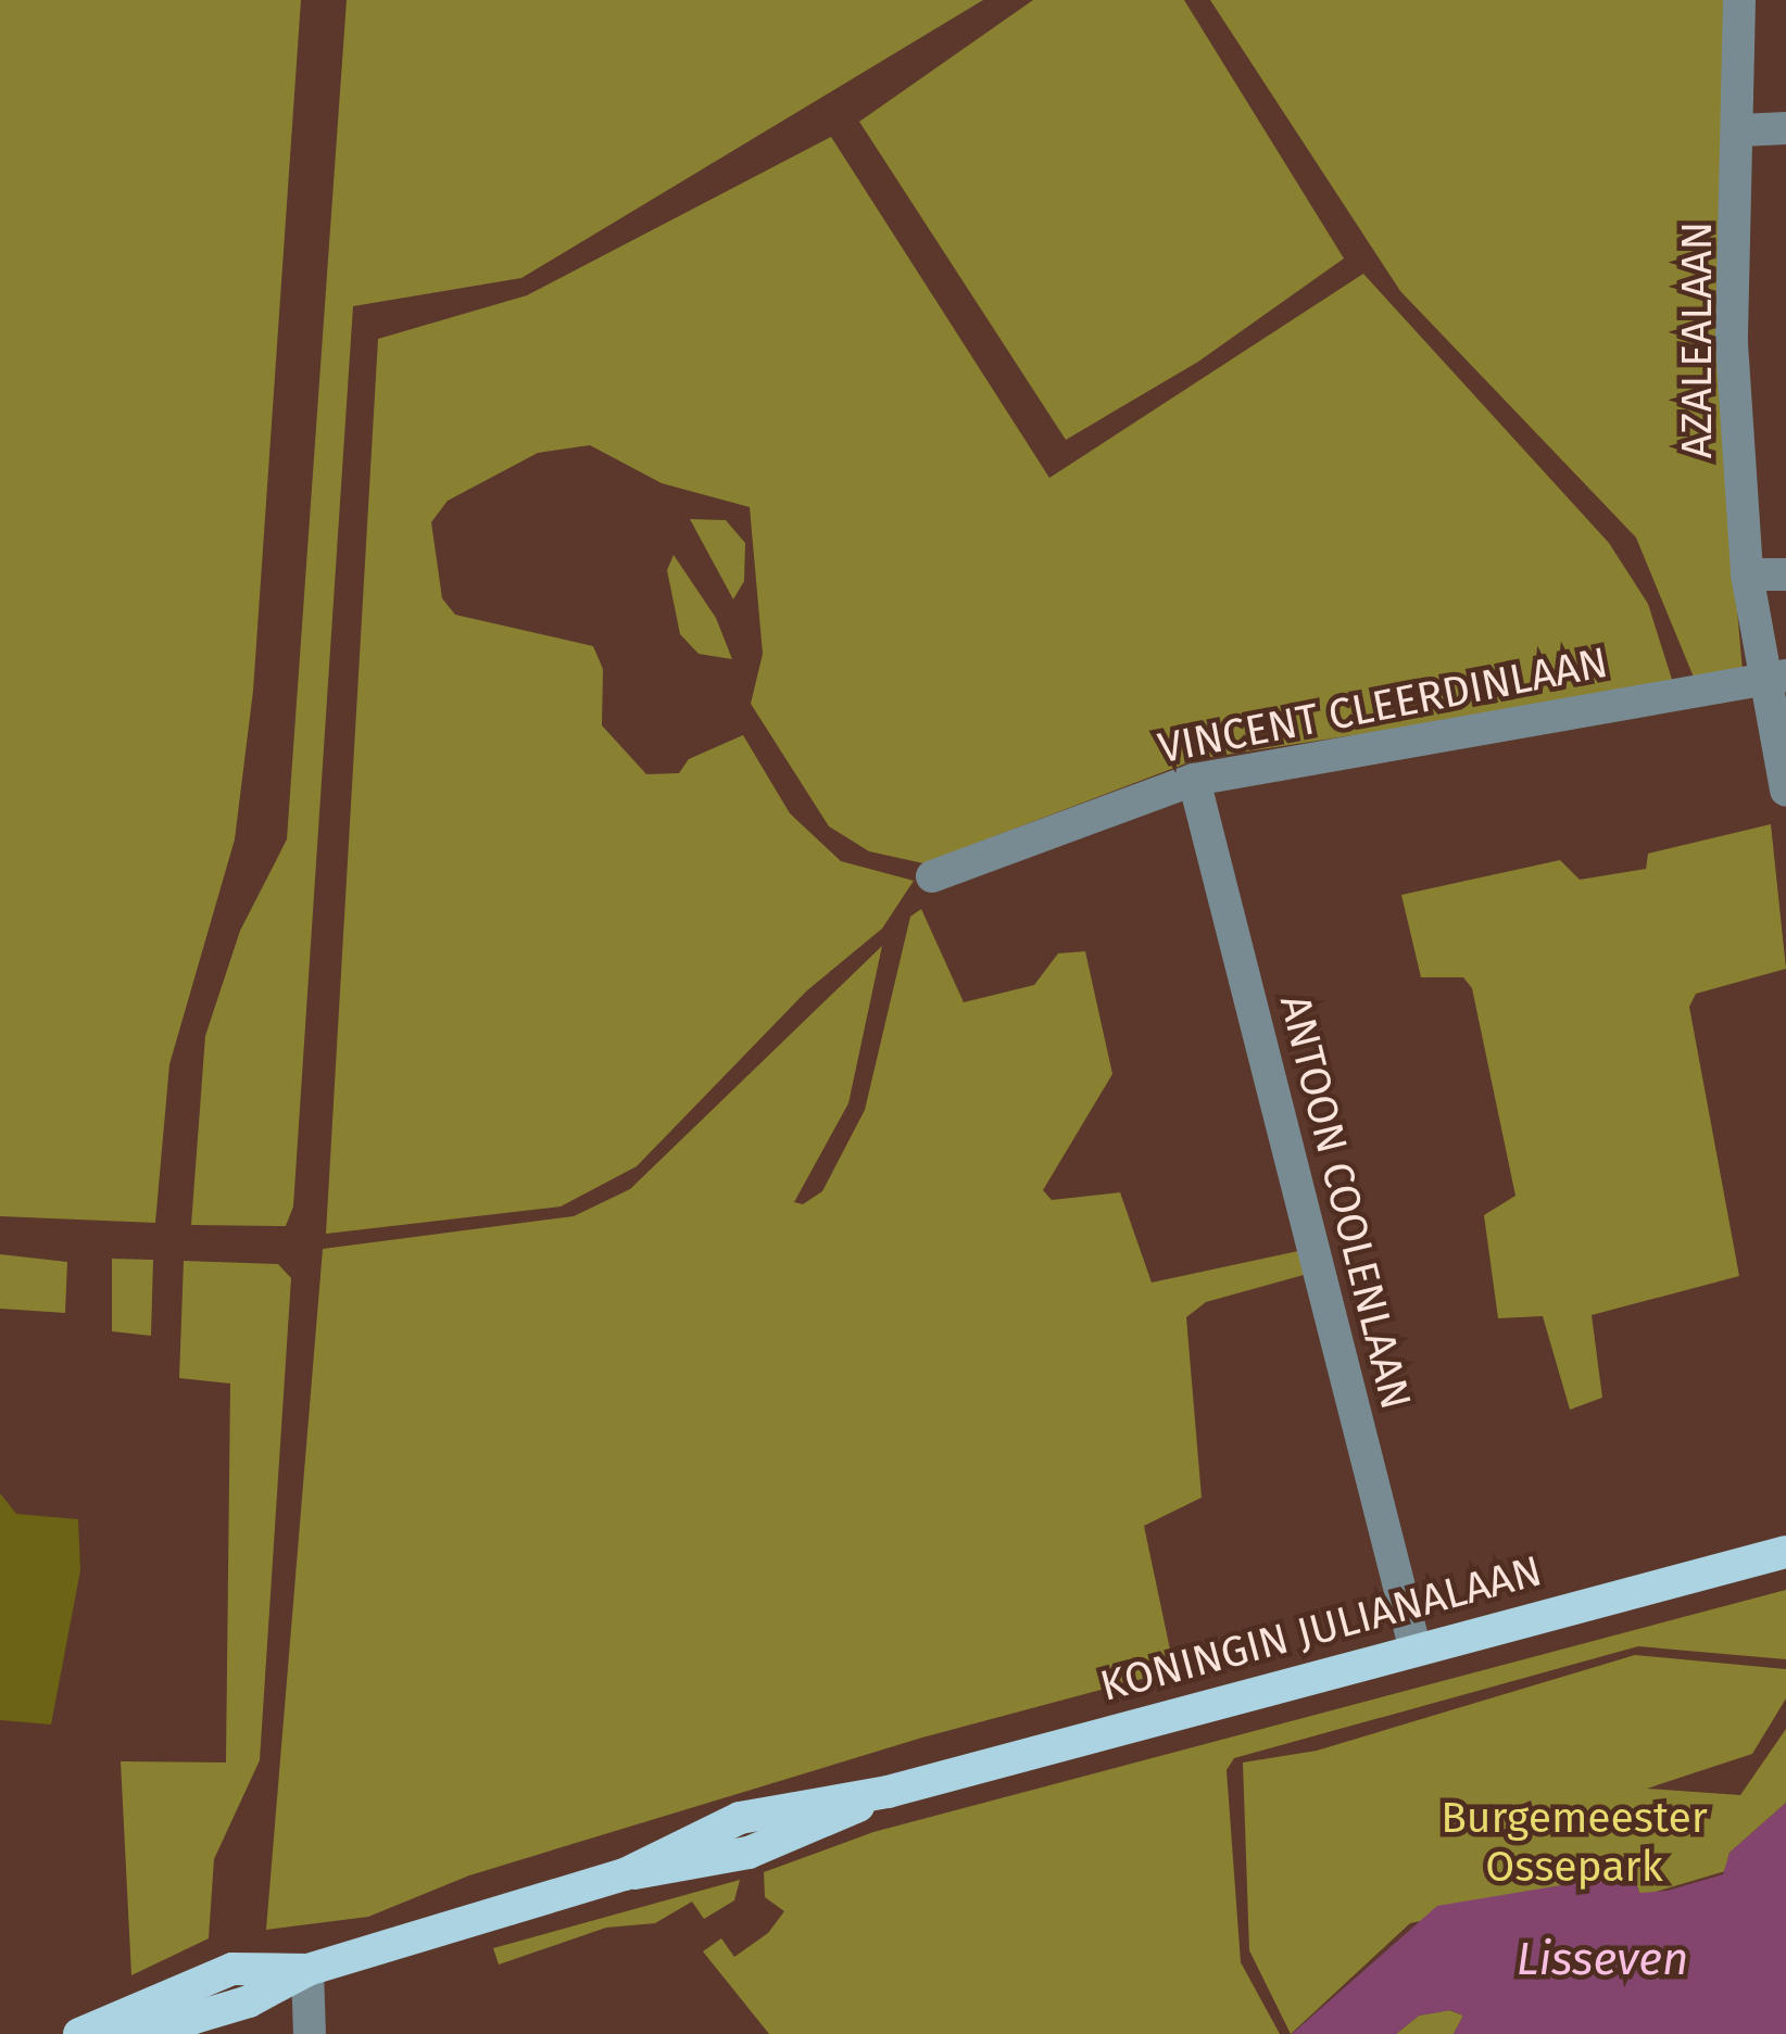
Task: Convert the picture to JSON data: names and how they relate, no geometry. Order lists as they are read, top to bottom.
{
  "streets": {
    "main road": ["KONINGIN JULIANALAAN"],
    "street": ["AZALEALAAN", "VINCENT CLEERDINLAAN", "ANTOON COOLENLAAN"]
  },
  "crossings": [
    ["AZALEALAAN", "VINCENT CLEERDINLAAN"],
    ["VINCENT CLEERDINLAAN", "ANTOON COOLENLAAN"],
    ["ANTOON COOLENLAAN", "KONINGIN JULIANALAAN"]
  ],
  "water": ["Lisseven"],
  "parks": ["Burgemeester Ossepark"]
}
